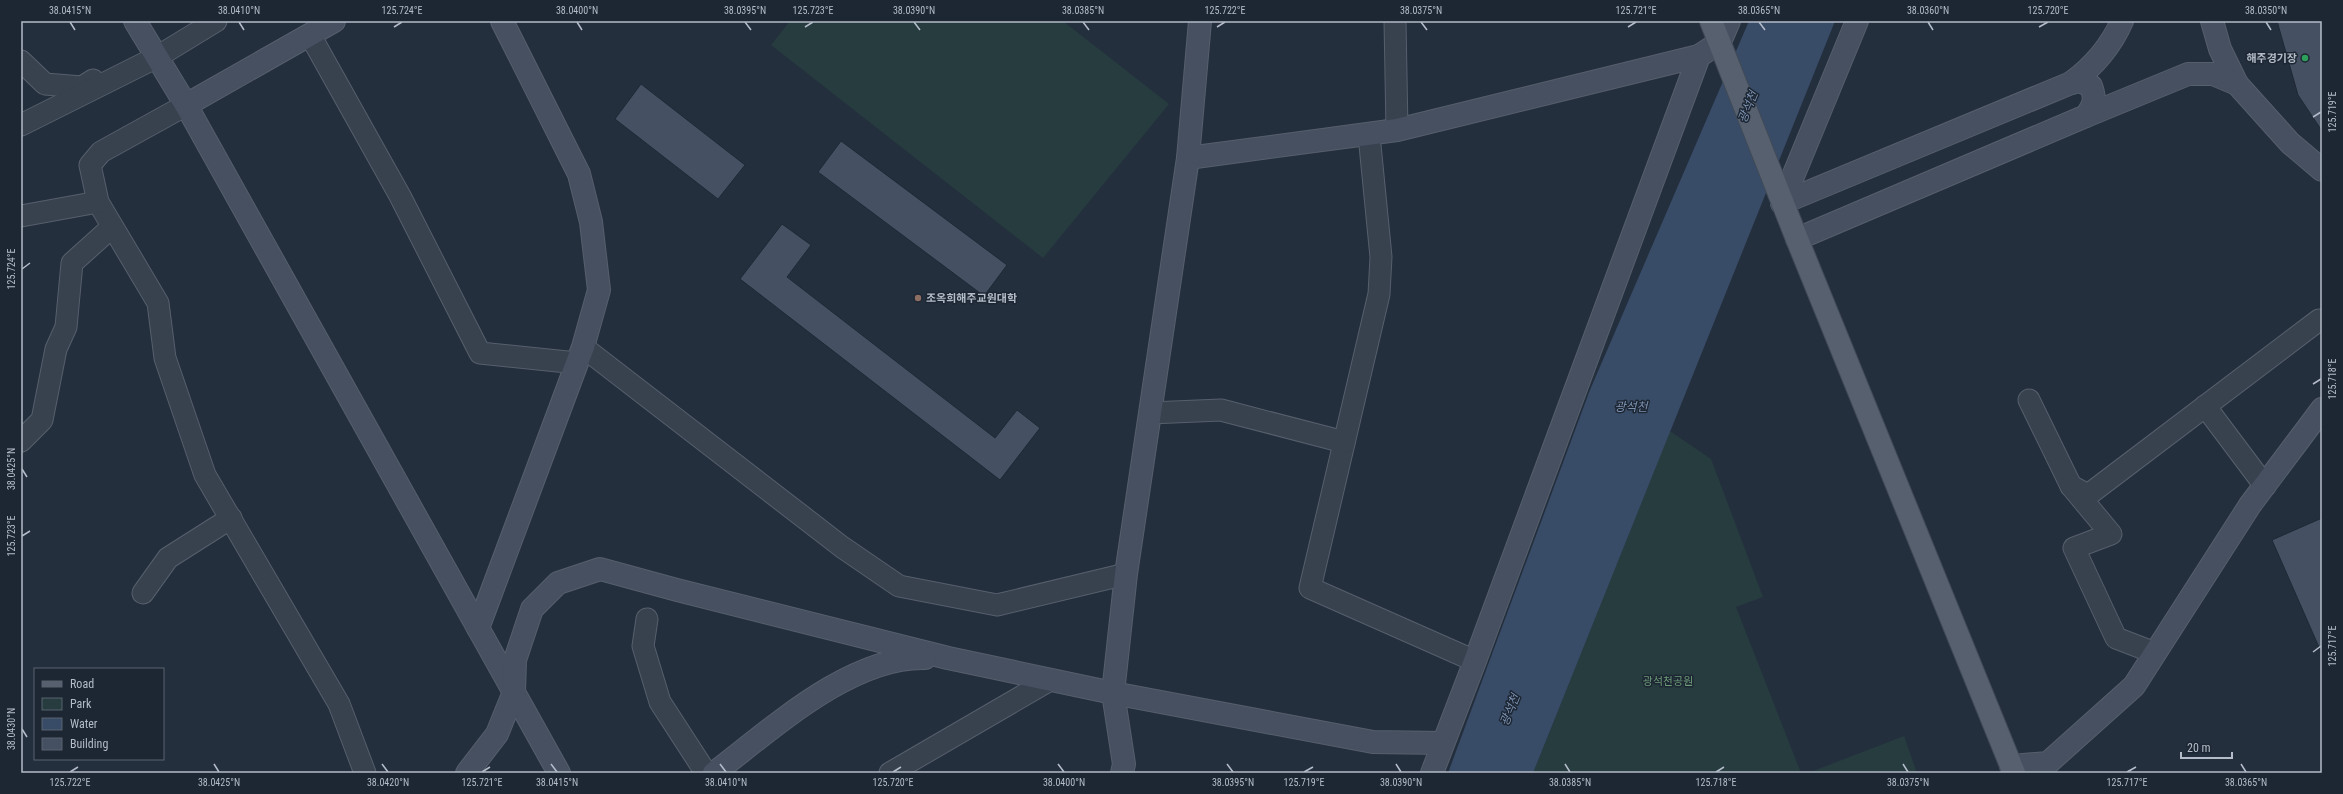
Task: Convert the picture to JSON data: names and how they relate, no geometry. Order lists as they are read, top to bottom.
{
  "water": ["광석천"],
  "parks": ["광석천공원"],
  "places": ["해주경기장", "조옥희해주교원대학"],
  "legend": [
    "Road",
    "Park",
    "Water",
    "Building"
  ],
  "scale_bar": "20 m",
  "coordinates": [
    "38.0415°N",
    "38.0410°N",
    "125.724°E",
    "38.0400°N",
    "38.0395°N",
    "125.723°E",
    "38.0390°N",
    "38.0385°N",
    "125.722°E",
    "38.0375°N",
    "125.721°E",
    "38.0365°N",
    "38.0360°N",
    "125.720°E",
    "38.0350°N",
    "125.719°E",
    "125.718°E",
    "38.0425°N",
    "125.717°E",
    "38.0430°N",
    "38.0420°N"
  ]
}
